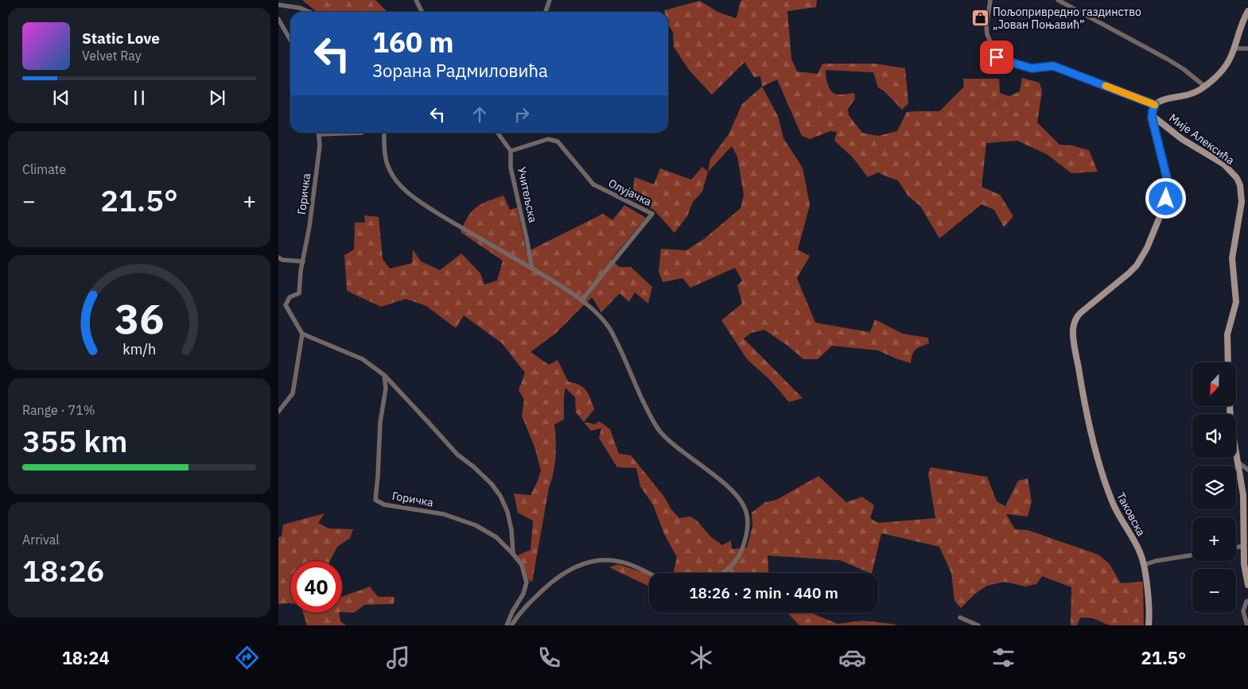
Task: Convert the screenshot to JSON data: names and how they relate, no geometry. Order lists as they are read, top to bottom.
{
  "streets": {
    "street": [
      "Мије Алексића",
      "Олујачка",
      "Горичка",
      "Учитељска",
      "Таковска"
    ]
  },
  "crossings": [
    ["Мије Алексића", "Таковска"],
    ["Олујачка", "Учитељска"]
  ],
  "places": {
    "shop": ["Пољопривредно газдинство „Јован Поњавић”"]
  },
  "north": "bottom",
  "page": {
    "turn": ["160 m", "Зорана Радмиловића"],
    "song": ["Static Love", "Velvet Ray"],
    "tile": [
      "Climate",
      ["Range · 71%", "355 km"],
      ["Arrival", "18:26"]
    ],
    "heat": ["−", "21.5°", "+"],
    "map_buttons": ["+", "−"],
    "limit": "40",
    "trip": "18:26 · 2 min · 440 m",
    "tabs": ["18:24", "21.5°"],
    "gauge": ["36", "km/h"]
  }
}
